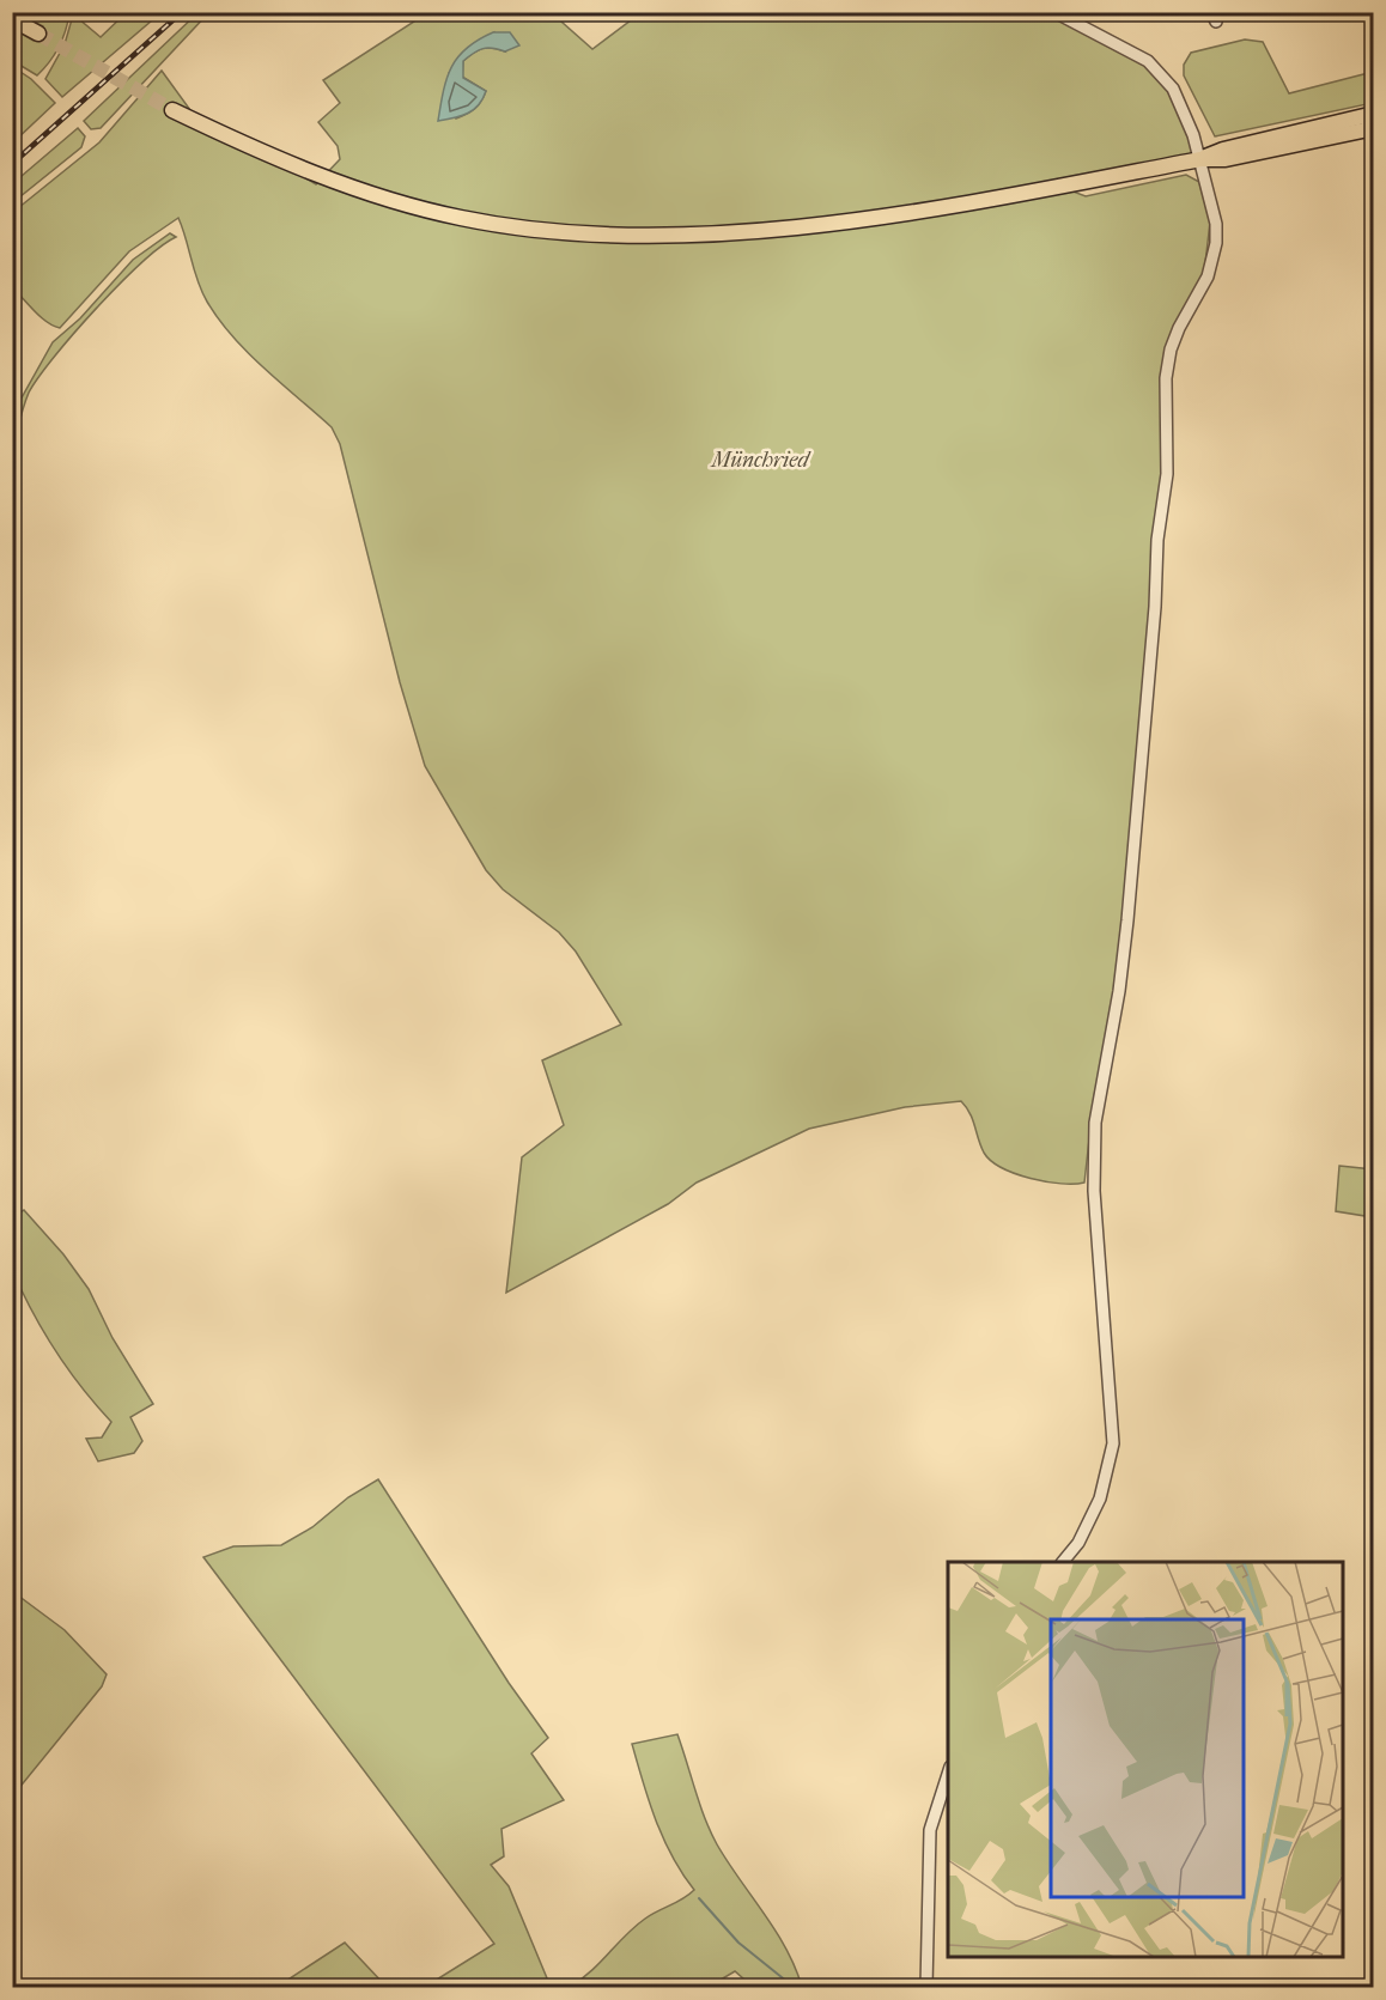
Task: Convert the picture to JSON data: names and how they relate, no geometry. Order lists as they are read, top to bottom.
{
  "parks": ["Münchried"]
}
